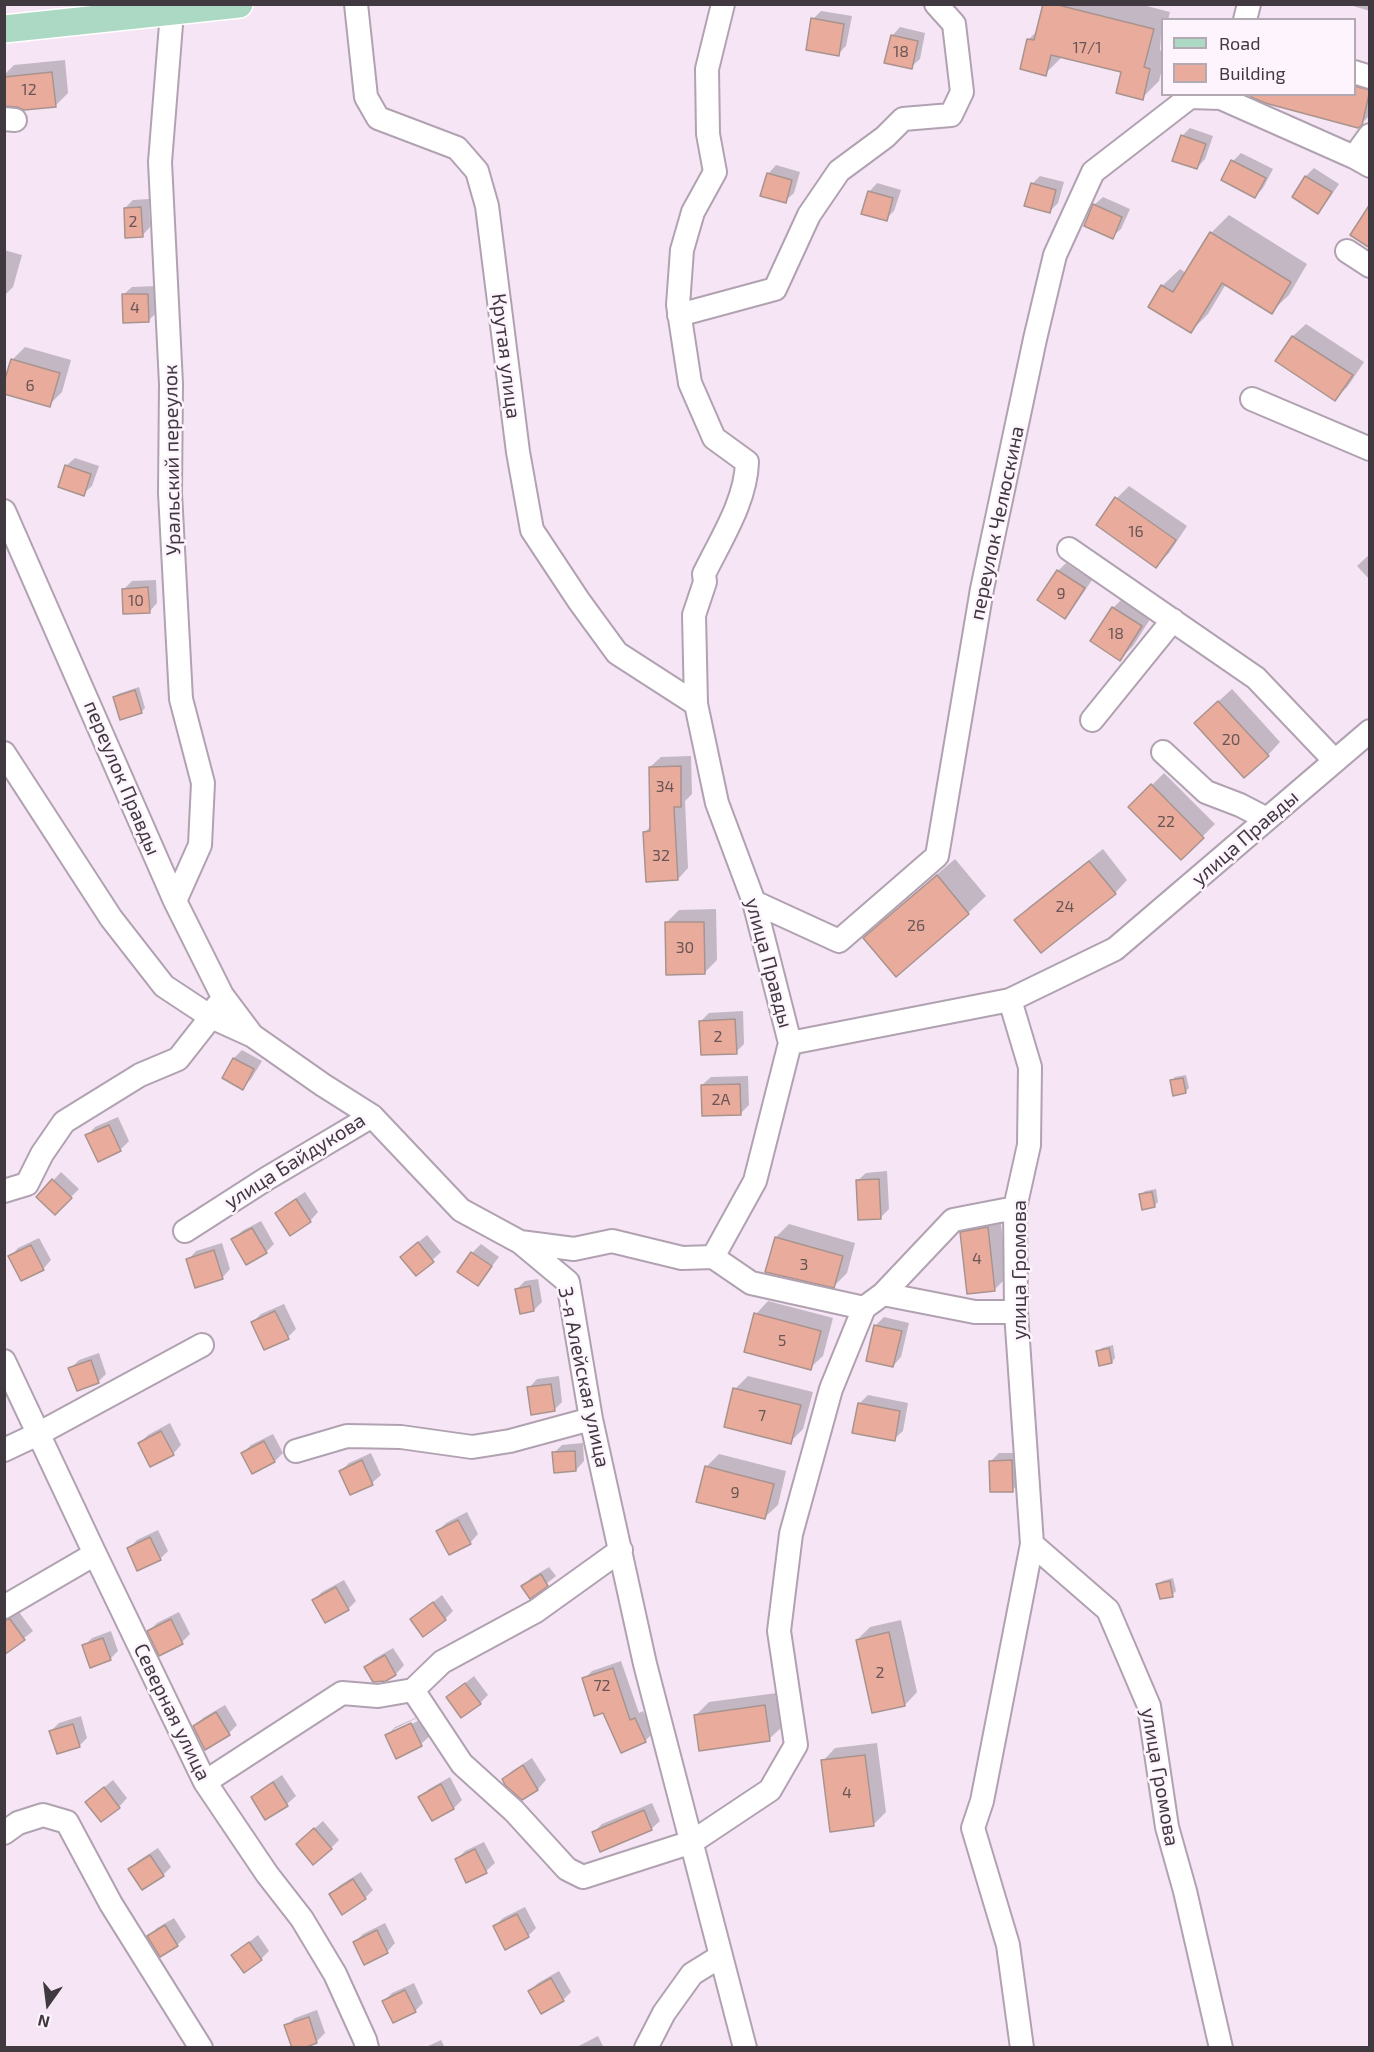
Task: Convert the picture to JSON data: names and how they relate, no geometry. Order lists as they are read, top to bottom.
{
  "streets": {
    "street": [
      "Крутая улица",
      "Уральский переулок",
      "переулок Челюскина",
      "переулок Правды",
      "улица Правды",
      "улица Байдукова",
      "улица Громова",
      "3-я Алейская улица",
      "Северная улица"
    ]
  },
  "crossings": [
    ["Крутая улица", "улица Правды"],
    ["Уральский переулок", "переулок Правды"],
    ["переулок Челюскина", "улица Правды"],
    ["переулок Правды", "улица Байдукова"],
    ["улица Правды", "улица Громова"]
  ],
  "house_numbers": [
    "17/1",
    "18",
    "12",
    "2",
    "4",
    "6",
    "16",
    "9",
    "10",
    "18",
    "20",
    "34",
    "22",
    "32",
    "24",
    "26",
    "30",
    "2",
    "2А",
    "4",
    "3",
    "5",
    "7",
    "9",
    "2",
    "72",
    "4"
  ],
  "legend": ["Road", "Building"],
  "north": "bottom"
}
